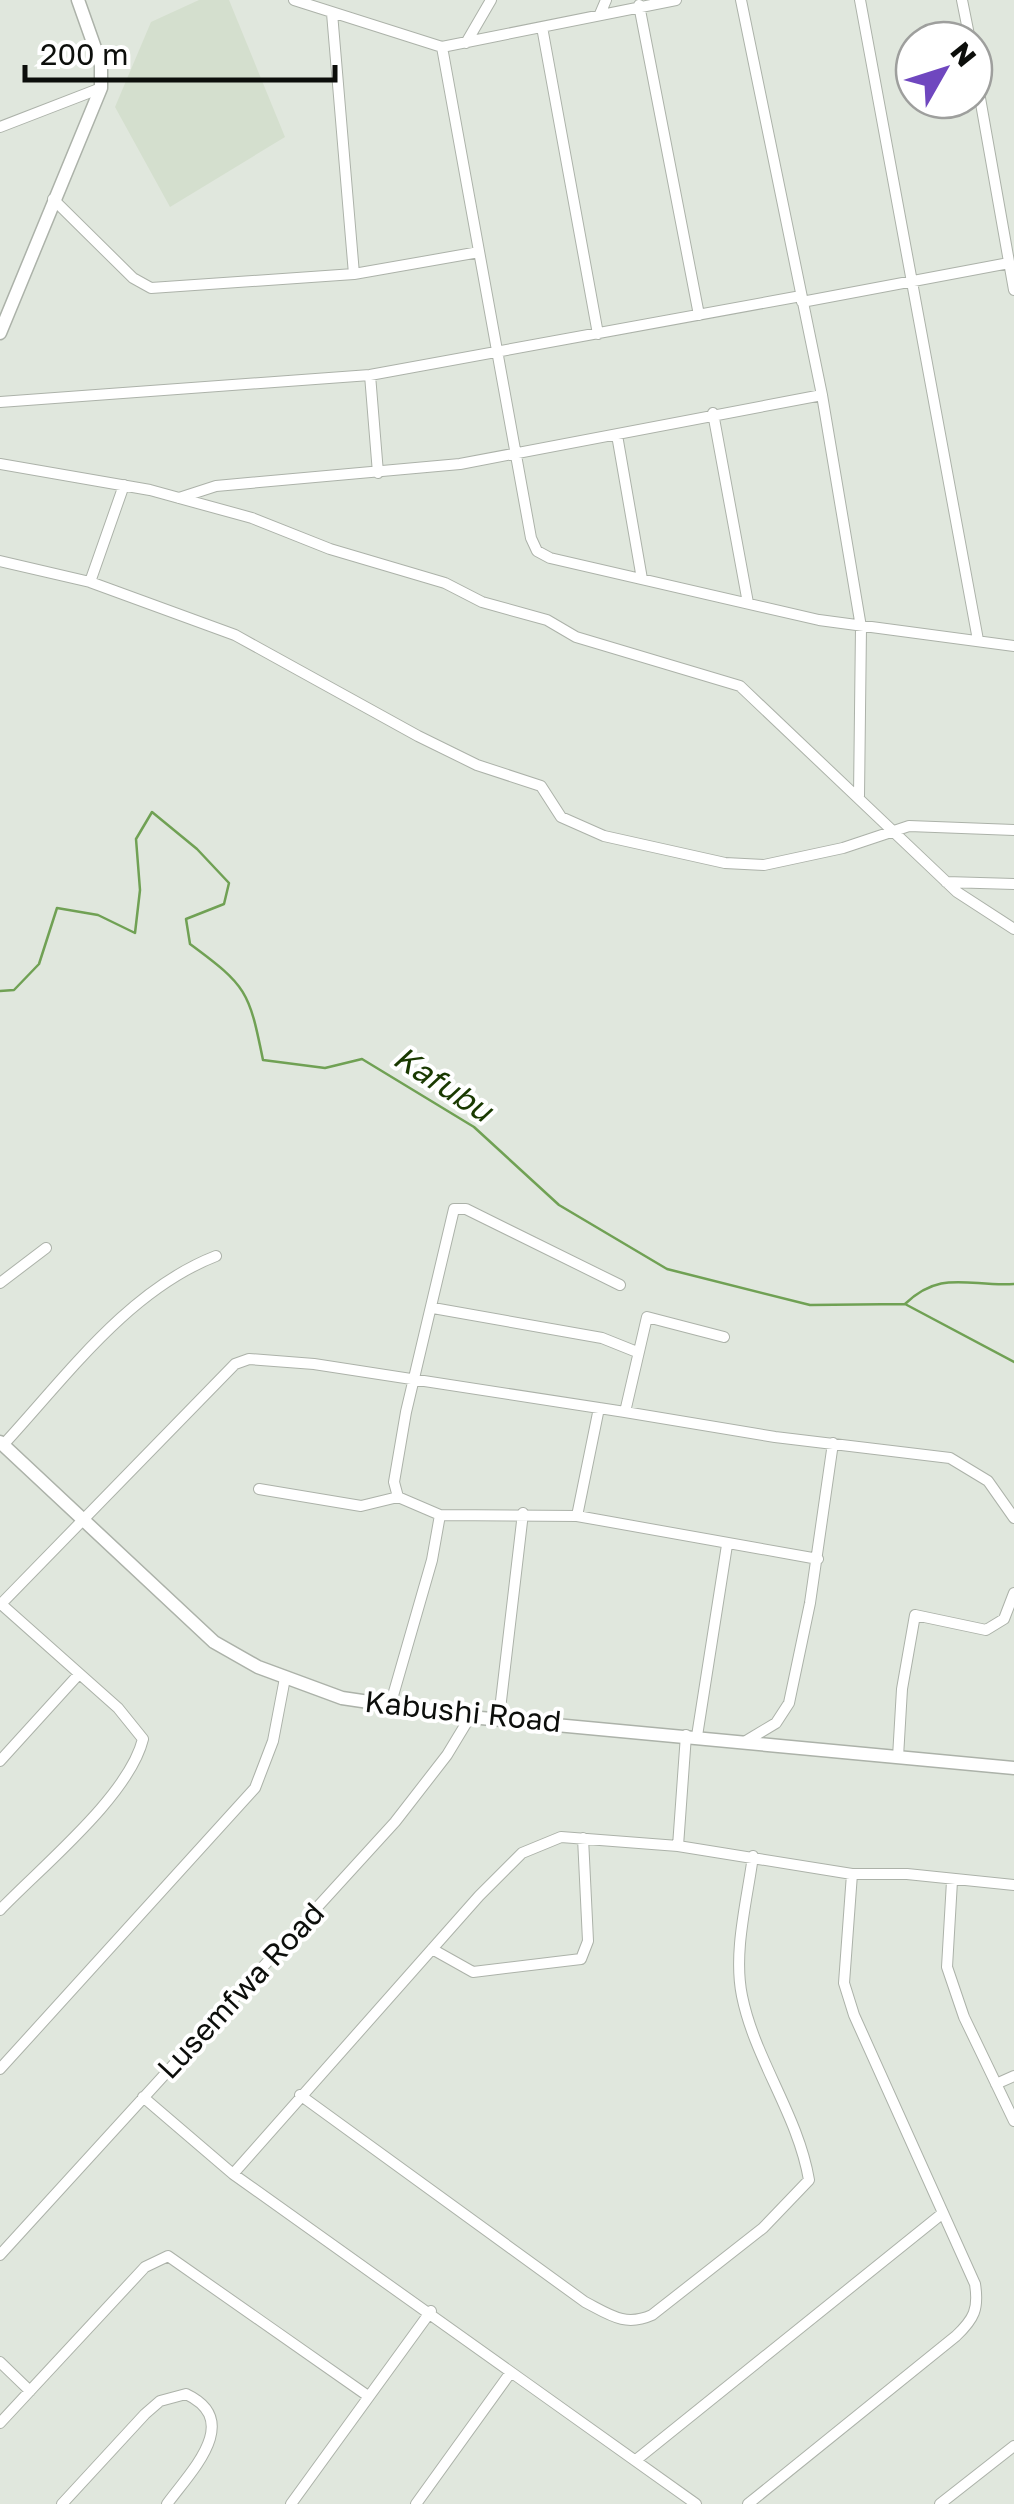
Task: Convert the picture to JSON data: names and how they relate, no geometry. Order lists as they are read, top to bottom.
{
  "streets": {
    "main road": ["Kabushi Road"],
    "street": ["Lusemfwa Road"]
  },
  "crossings": [
    ["Kabushi Road", "Lusemfwa Road"]
  ],
  "water": ["Kafubu"],
  "scale_bar": "200 m",
  "north": "top right"
}
